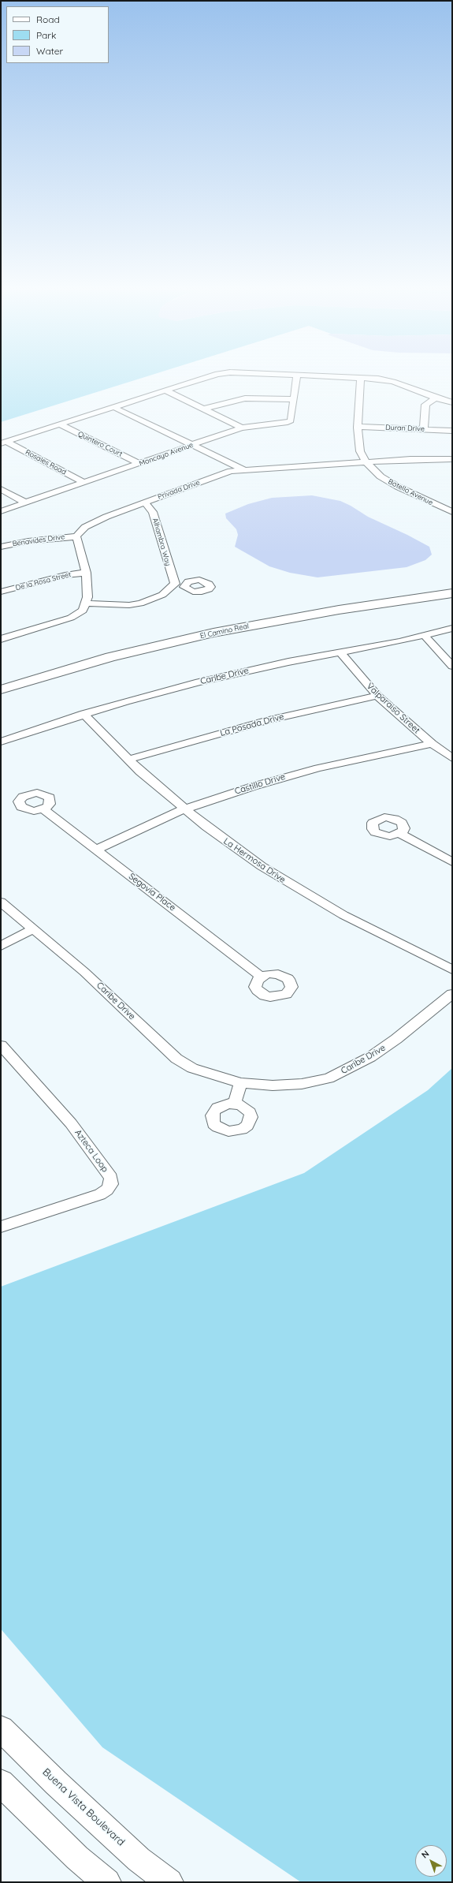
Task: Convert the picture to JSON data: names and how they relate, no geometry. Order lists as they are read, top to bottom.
{
  "streets": {
    "main road": ["El Camino Real", "Buena Vista Boulevard"],
    "street": [
      "Duran Drive",
      "Quintero Court",
      "Moncayo Avenue",
      "Rosales Road",
      "Privada Drive",
      "Botello Avenue",
      "Benavides Drive",
      "Alhambra Way",
      "De la Rosa Street",
      "Caribe Drive",
      "Valparaiso Street",
      "La Posada Drive",
      "Castillo Drive",
      "La Hermosa Drive",
      "Segovia Place",
      "Azteca Loop"
    ]
  },
  "crossings": [
    ["Duran Drive", "Botello Avenue"],
    ["Quintero Court", "Moncayo Avenue"],
    ["Moncayo Avenue", "Rosales Road"],
    ["Privada Drive", "Botello Avenue"],
    ["Privada Drive", "Benavides Drive"],
    ["Privada Drive", "Alhambra Way"],
    ["Caribe Drive", "Valparaiso Street"],
    ["Caribe Drive", "La Hermosa Drive"],
    ["Valparaiso Street", "La Posada Drive"],
    ["Valparaiso Street", "Castillo Drive"],
    ["La Posada Drive", "La Hermosa Drive"],
    ["Castillo Drive", "La Hermosa Drive"],
    ["Castillo Drive", "Segovia Place"]
  ],
  "legend": ["Road", "Park", "Water"],
  "north": "top left"
}
